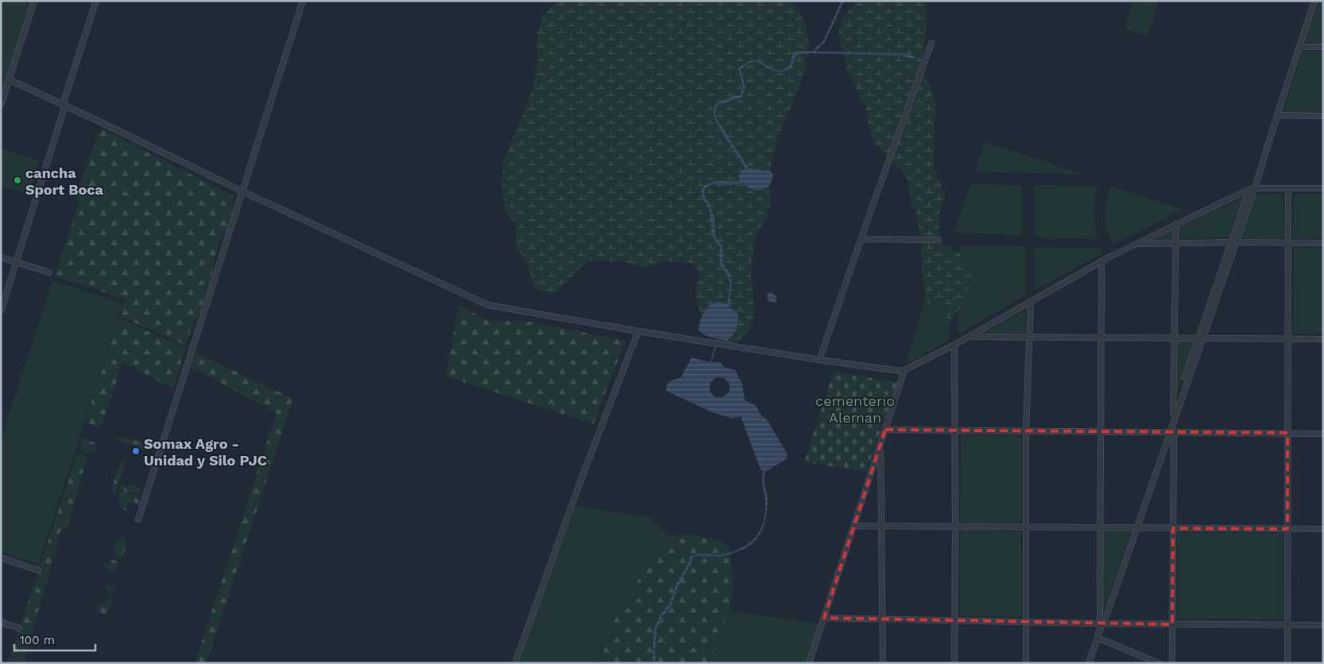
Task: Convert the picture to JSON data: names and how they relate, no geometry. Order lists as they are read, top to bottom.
{
  "parks": ["cementerio Aleman"],
  "places": ["cancha Sport Boca", "Somax Agro - Unidad y Silo PJC"],
  "scale_bar": "100 m"
}
